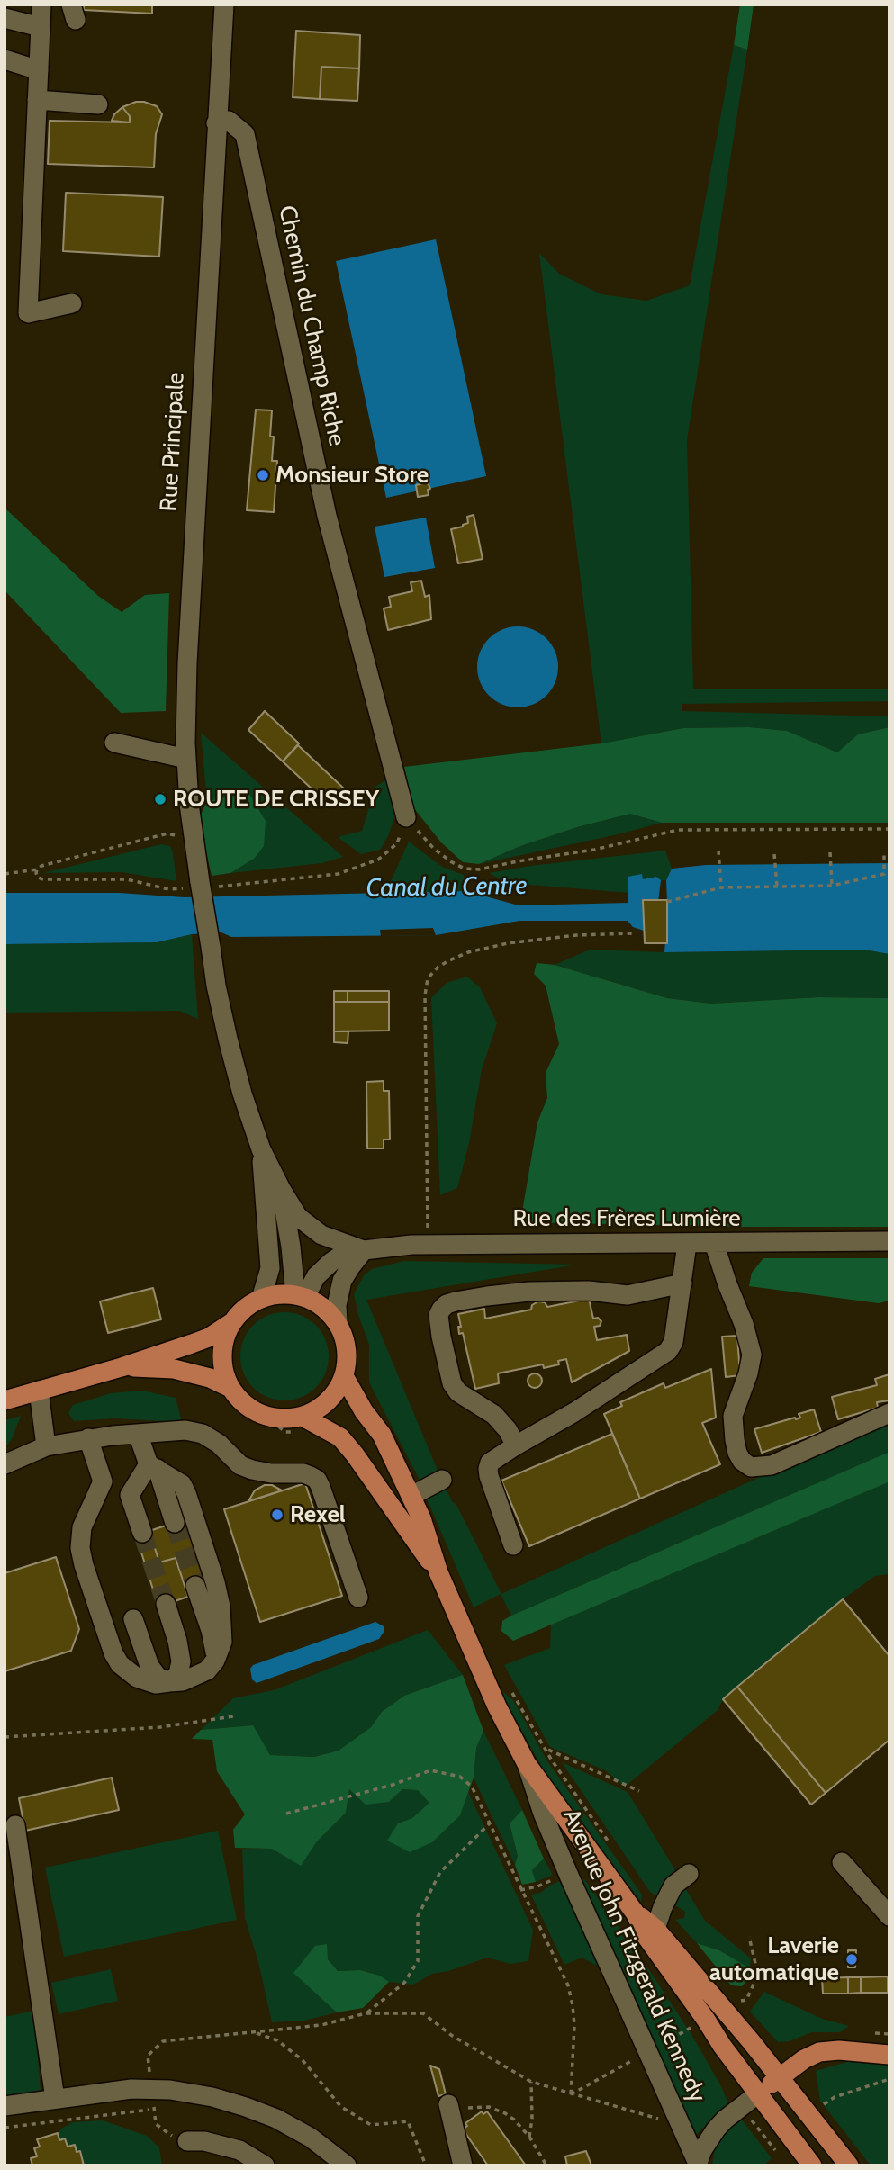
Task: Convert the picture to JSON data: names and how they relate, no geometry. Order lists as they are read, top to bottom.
{
  "streets": {
    "main road": ["Avenue John Fitzgerald Kennedy"],
    "street": ["Chemin du Champ Riche", "Rue Principale", "Rue des Frères Lumière"]
  },
  "crossings": [
    ["Chemin du Champ Riche", "Rue Principale"],
    ["Rue des Frères Lumière", "Avenue John Fitzgerald Kennedy"]
  ],
  "water": ["Canal du Centre"],
  "places": [
    "Monsieur Store",
    "ROUTE DE CRISSEY",
    "Rexel",
    "Laverie automatique"
  ]
}
